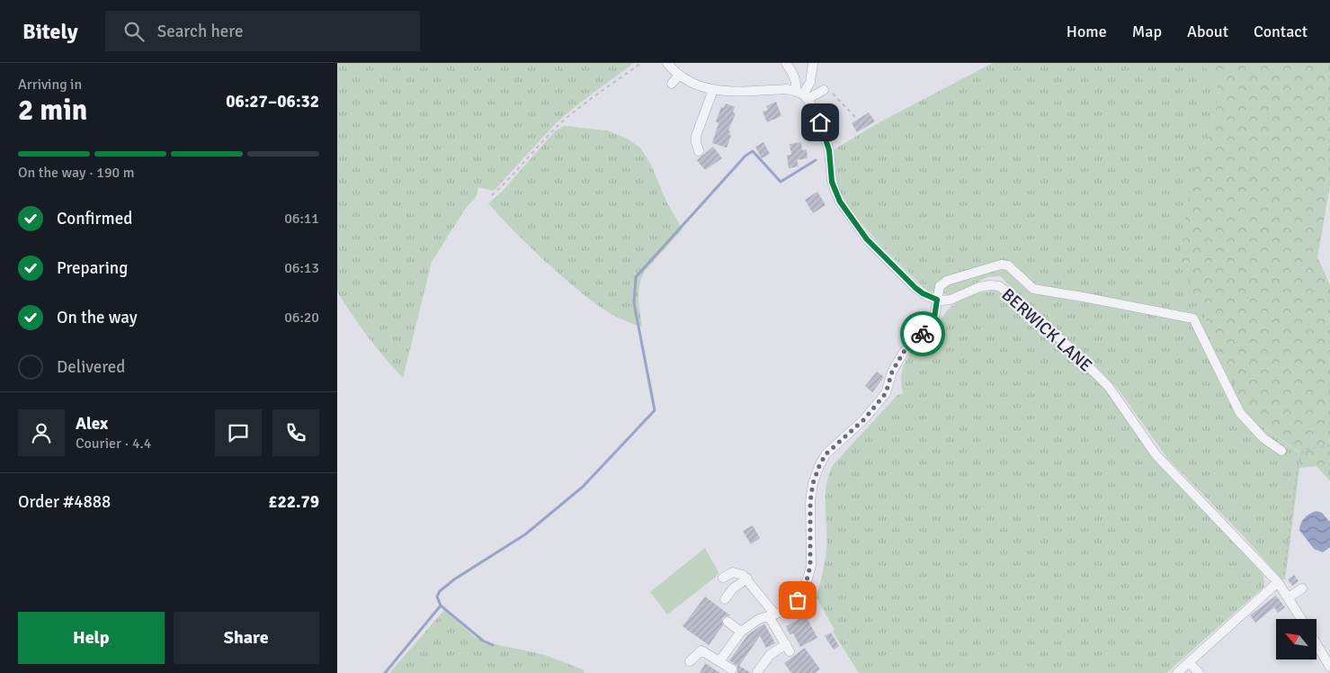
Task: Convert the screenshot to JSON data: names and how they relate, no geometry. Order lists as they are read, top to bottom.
{
  "streets": {
    "street": ["BERWICK LANE"]
  },
  "north": "top left",
  "page": {
    "header": "Bitely",
    "search": "Search here",
    "nav": [
      "Home",
      "Map",
      "About",
      "Contact"
    ],
    "heading": ["2 min", "Arriving in", "06:27–06:32"],
    "panel": [
      "Alex",
      "Courier · 4.4",
      "Order #4888",
      "£22.79"
    ],
    "bar": "On the way · 190 m",
    "list": [
      ["Confirmed", "06:11"],
      ["Preparing", "06:13"],
      ["On the way", "06:20"],
      "Delivered"
    ],
    "buttons": ["Help", "Share"]
  }
}
